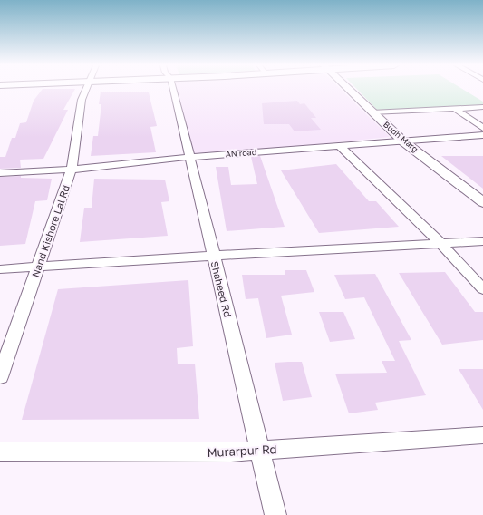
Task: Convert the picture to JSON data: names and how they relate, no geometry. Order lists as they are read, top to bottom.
{
  "streets": {
    "street": [
      "Budh Marg",
      "AN road",
      "Nand Kishore Lal Rd",
      "Shaheed Rd",
      "Murarpur Rd"
    ]
  },
  "crossings": [
    ["Budh Marg", "AN road"],
    ["AN road", "Nand Kishore Lal Rd"],
    ["AN road", "Shaheed Rd"],
    ["Shaheed Rd", "Murarpur Rd"]
  ]
}
